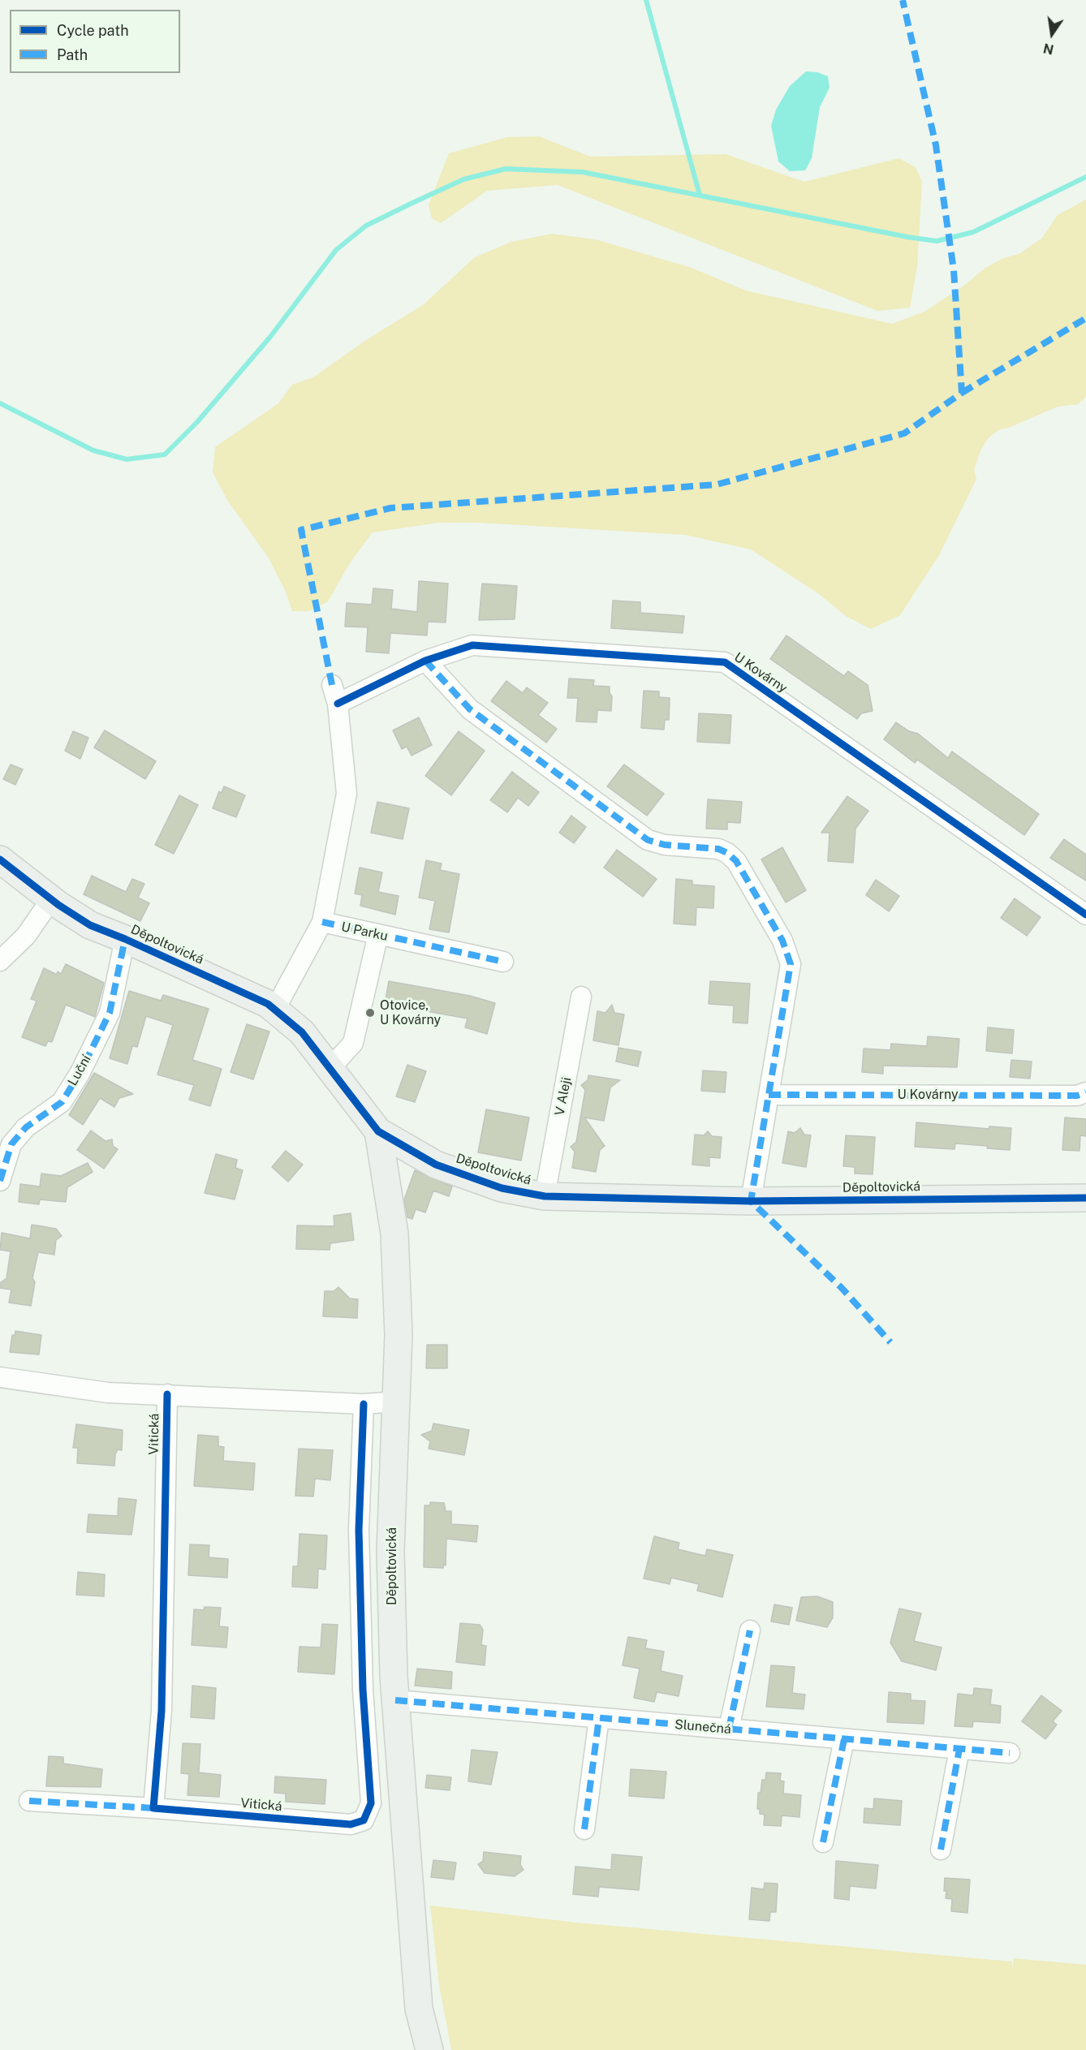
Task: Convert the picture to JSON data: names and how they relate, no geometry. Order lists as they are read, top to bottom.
{
  "streets": {
    "street": [
      "U Kovárny",
      "U Parku",
      "Děpoltovická",
      "Luční",
      "V Aleji",
      "Vitická",
      "Slunečná"
    ]
  },
  "crossings": [
    ["U Kovárny", "U Parku"],
    ["U Parku", "Děpoltovická"],
    ["Děpoltovická", "Luční"],
    ["Děpoltovická", "V Aleji"],
    ["Děpoltovická", "Vitická"],
    ["Děpoltovická", "Slunečná"]
  ],
  "places": ["Otovice, U Kovárny"],
  "legend": ["Cycle path", "Path"],
  "north": "bottom"
}
